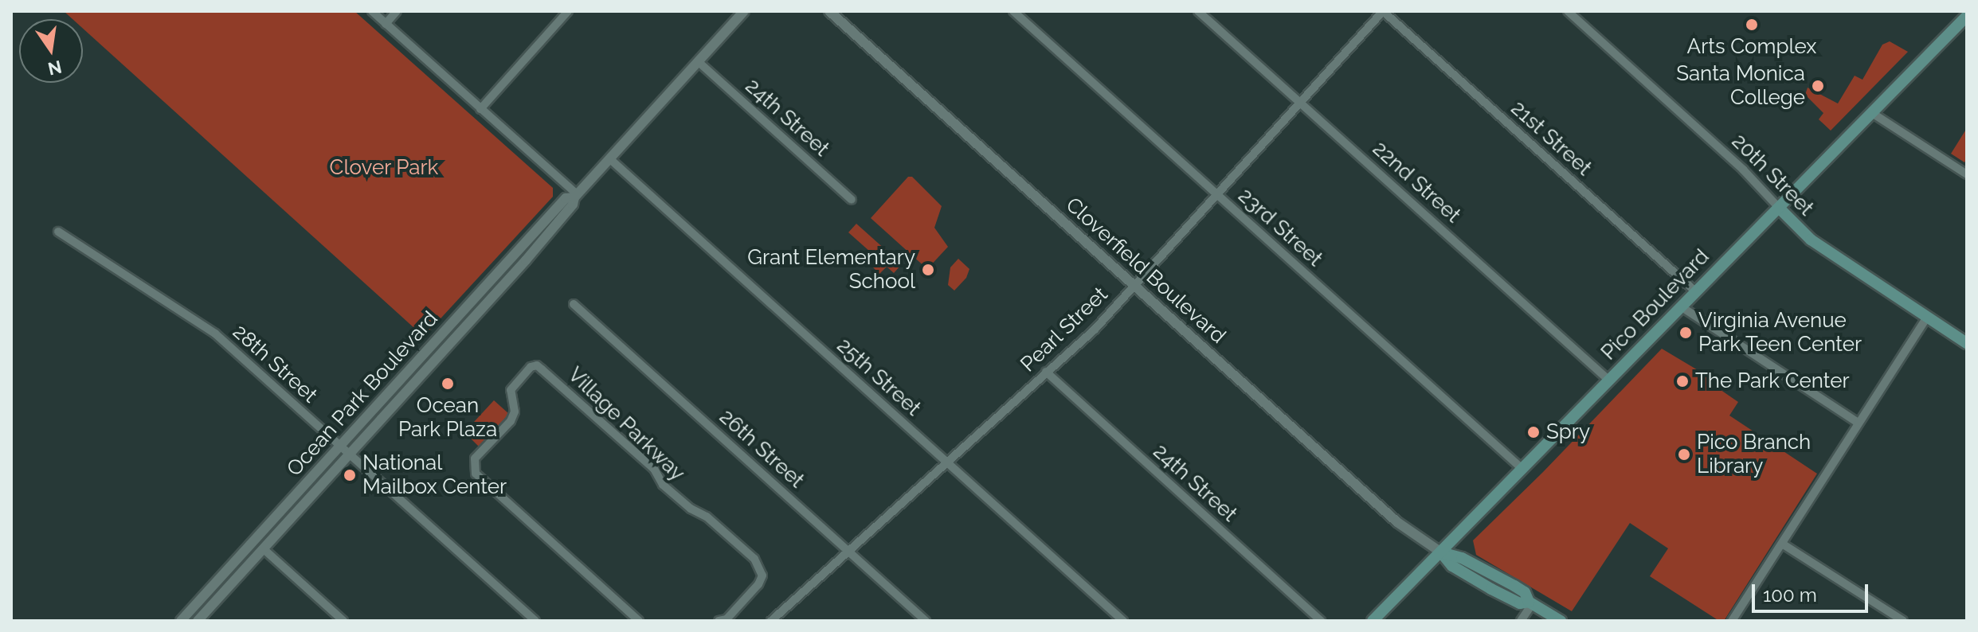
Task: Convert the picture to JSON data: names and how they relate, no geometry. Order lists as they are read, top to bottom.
{
  "streets": {
    "main road": ["20th Street", "Cloverfield Boulevard", "Pico Boulevard"],
    "street": [
      "24th Street",
      "21st Street",
      "22nd Street",
      "23rd Street",
      "Pearl Street",
      "28th Street",
      "25th Street",
      "Ocean Park Boulevard",
      "Village Parkway",
      "26th Street"
    ]
  },
  "crossings": [
    ["24th Street", "Pearl Street"],
    ["24th Street", "Ocean Park Boulevard"],
    ["21st Street", "Pico Boulevard"],
    ["21st Street", "Pearl Street"],
    ["20th Street", "Pico Boulevard"],
    ["22nd Street", "Pico Boulevard"],
    ["22nd Street", "Pearl Street"],
    ["23rd Street", "Pico Boulevard"],
    ["23rd Street", "Pearl Street"],
    ["Cloverfield Boulevard", "Pico Boulevard"],
    ["Cloverfield Boulevard", "Pearl Street"],
    ["Pearl Street", "25th Street"],
    ["Pearl Street", "26th Street"],
    ["28th Street", "Ocean Park Boulevard"],
    ["25th Street", "Ocean Park Boulevard"]
  ],
  "parks": ["Clover Park"],
  "places": [
    "Arts Complex",
    "Santa Monica College",
    "Grant Elementary School",
    "Virginia Avenue Park Teen Center",
    "The Park Center",
    "Ocean Park Plaza",
    "Spry",
    "Pico Branch Library",
    "National Mailbox Center"
  ],
  "scale_bar": "100 m",
  "north": "bottom"
}
